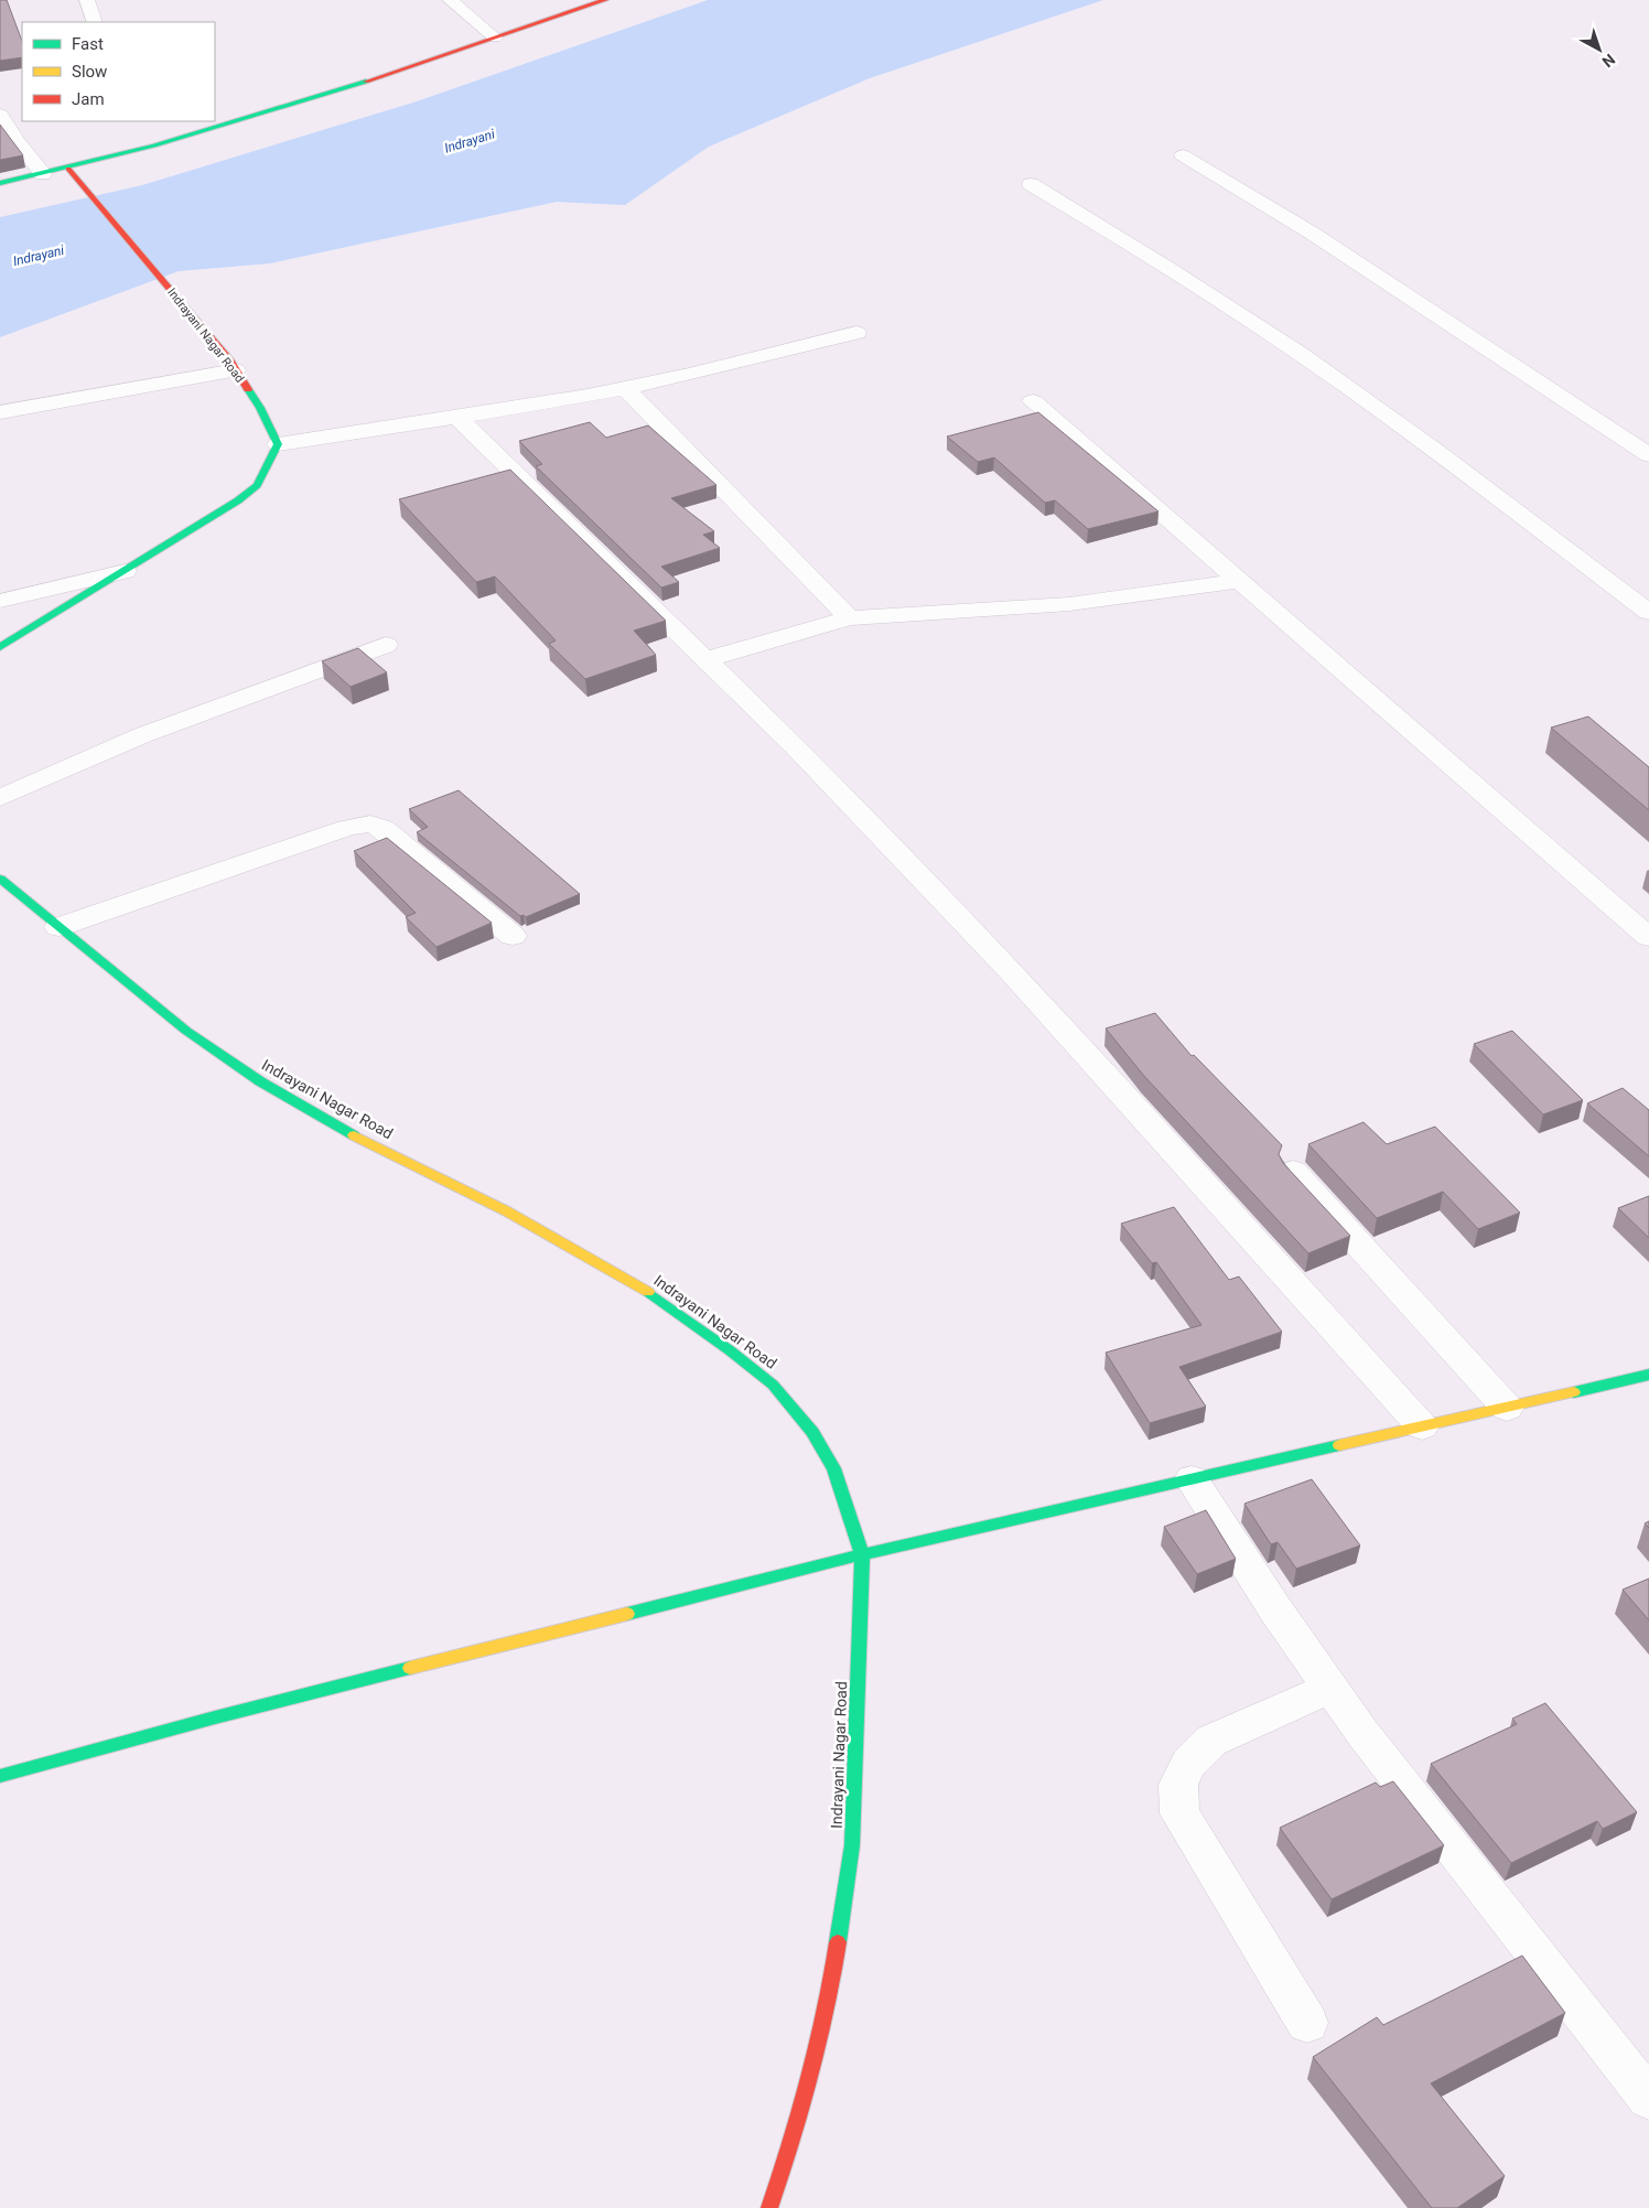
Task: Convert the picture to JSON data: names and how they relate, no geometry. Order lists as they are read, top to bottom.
{
  "streets": {
    "street": ["Indrayani Nagar Road"]
  },
  "water": ["Indrayani"],
  "legend": ["Fast", "Slow", "Jam"],
  "north": "bottom right"
}
